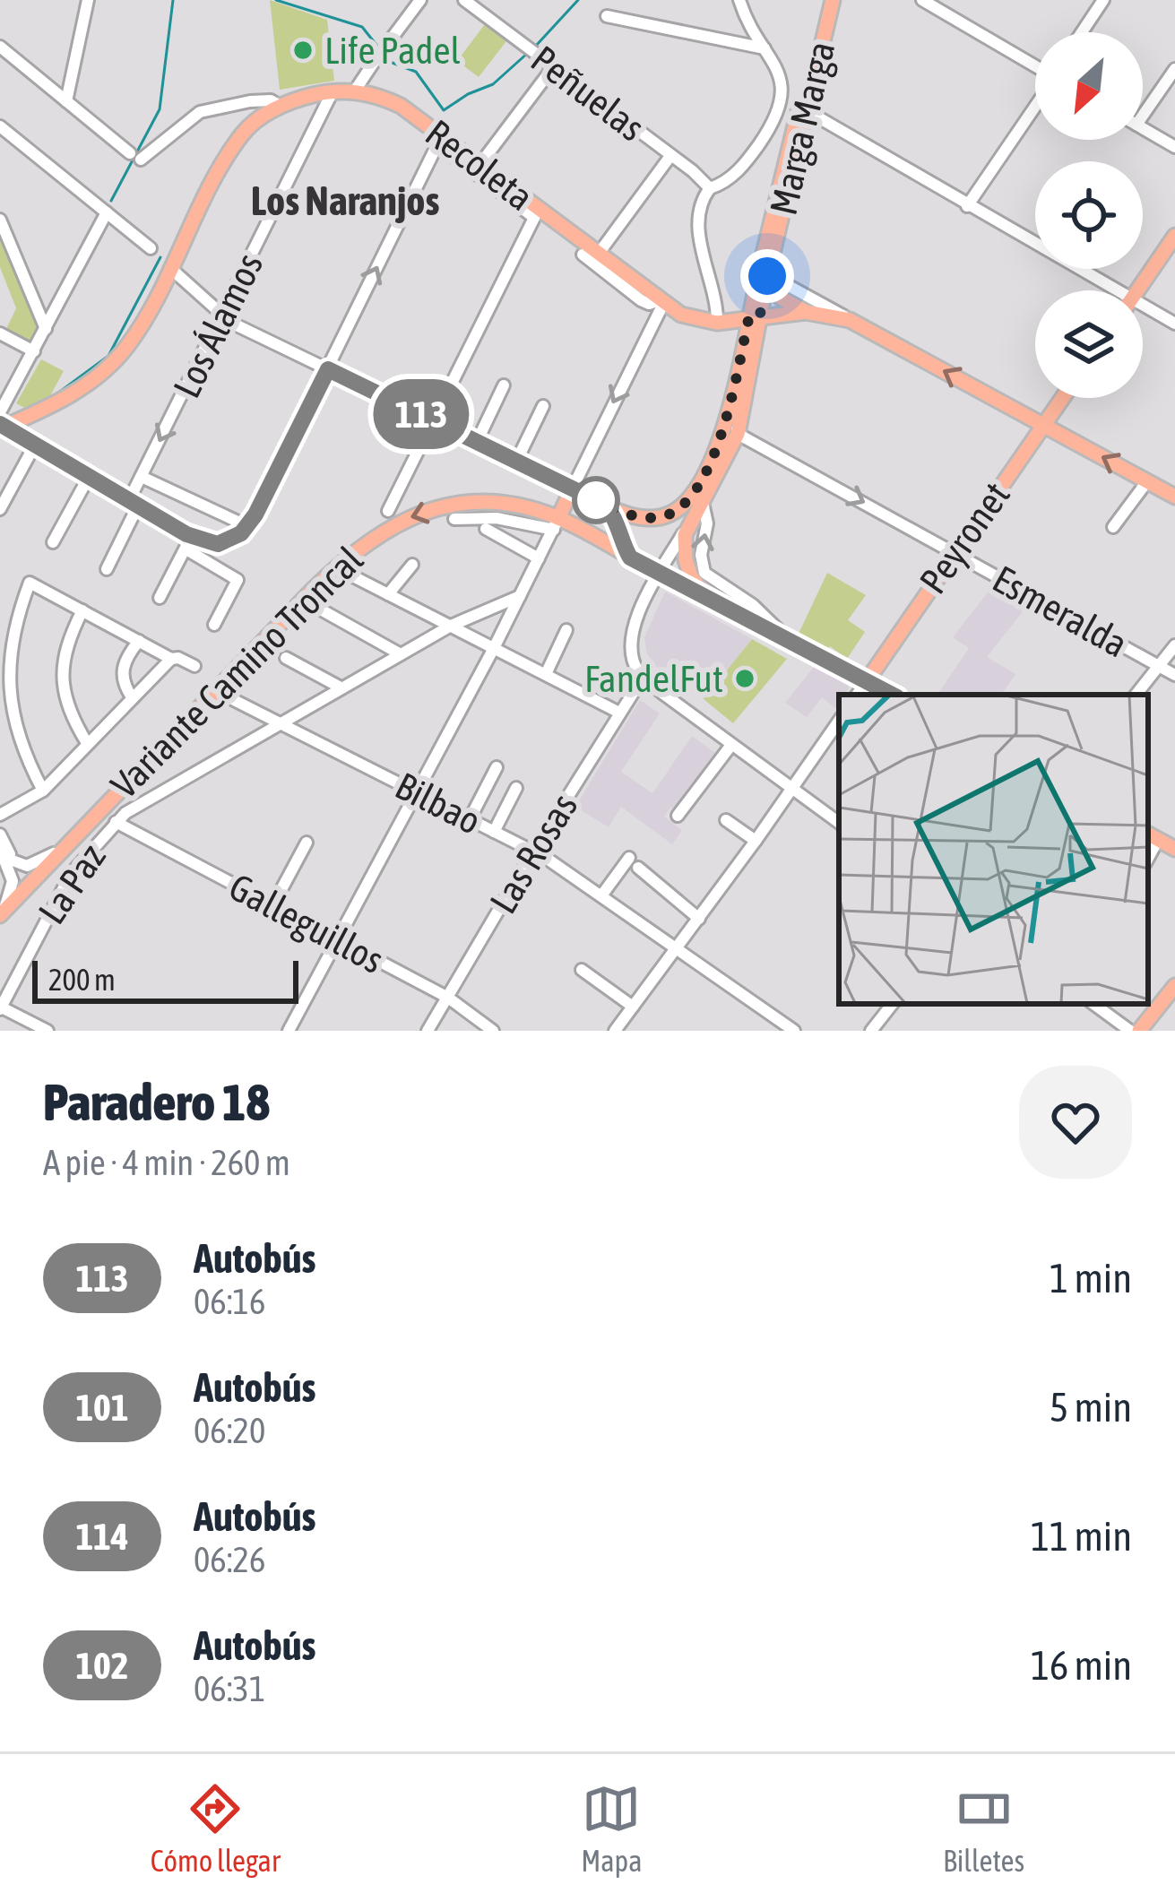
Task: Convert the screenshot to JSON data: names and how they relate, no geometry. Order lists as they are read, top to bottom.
{
  "streets": {
    "main road": [
      "Marga Marga",
      "Recoleta",
      "Peyronet",
      "Variante Camino Troncal"
    ],
    "street": [
      "Peñuelas",
      "Los Álamos",
      "Esmeralda",
      "Bilbao",
      "Las Rosas",
      "La Paz",
      "Galleguillos"
    ]
  },
  "crossings": [
    ["Marga Marga", "Recoleta"],
    ["Marga Marga", "Esmeralda"],
    ["Marga Marga", "Variante Camino Troncal"],
    ["Marga Marga", "Las Rosas"],
    ["Recoleta", "Los Álamos"],
    ["Peyronet", "Esmeralda"],
    ["Peyronet", "Variante Camino Troncal"],
    ["Bilbao", "Las Rosas"],
    ["Bilbao", "La Paz"],
    ["Las Rosas", "Galleguillos"],
    ["La Paz", "Galleguillos"]
  ],
  "one_way": ["Esmeralda"],
  "districts": ["Los Naranjos"],
  "places": ["Life Padel", "FandelFut"],
  "lines": ["bus line 113"],
  "scale_bar": "200 m",
  "north": "bottom left",
  "page": {
    "on_map": "113",
    "scale": "200 m",
    "heading": ["Paradero 18", "A pie · 4 min · 260 m"],
    "list": [
      {
        "mark": "113",
        "name": "Autobús",
        "note": "06:16",
        "value": "1 min"
      },
      {
        "mark": "101",
        "name": "Autobús",
        "note": "06:20",
        "value": "5 min"
      },
      {
        "mark": "114",
        "name": "Autobús",
        "note": "06:26",
        "value": "11 min"
      },
      {
        "mark": "102",
        "name": "Autobús",
        "note": "06:31",
        "value": "16 min"
      }
    ],
    "tabs": ["Cómo llegar", "Mapa", "Billetes"]
  }
}
